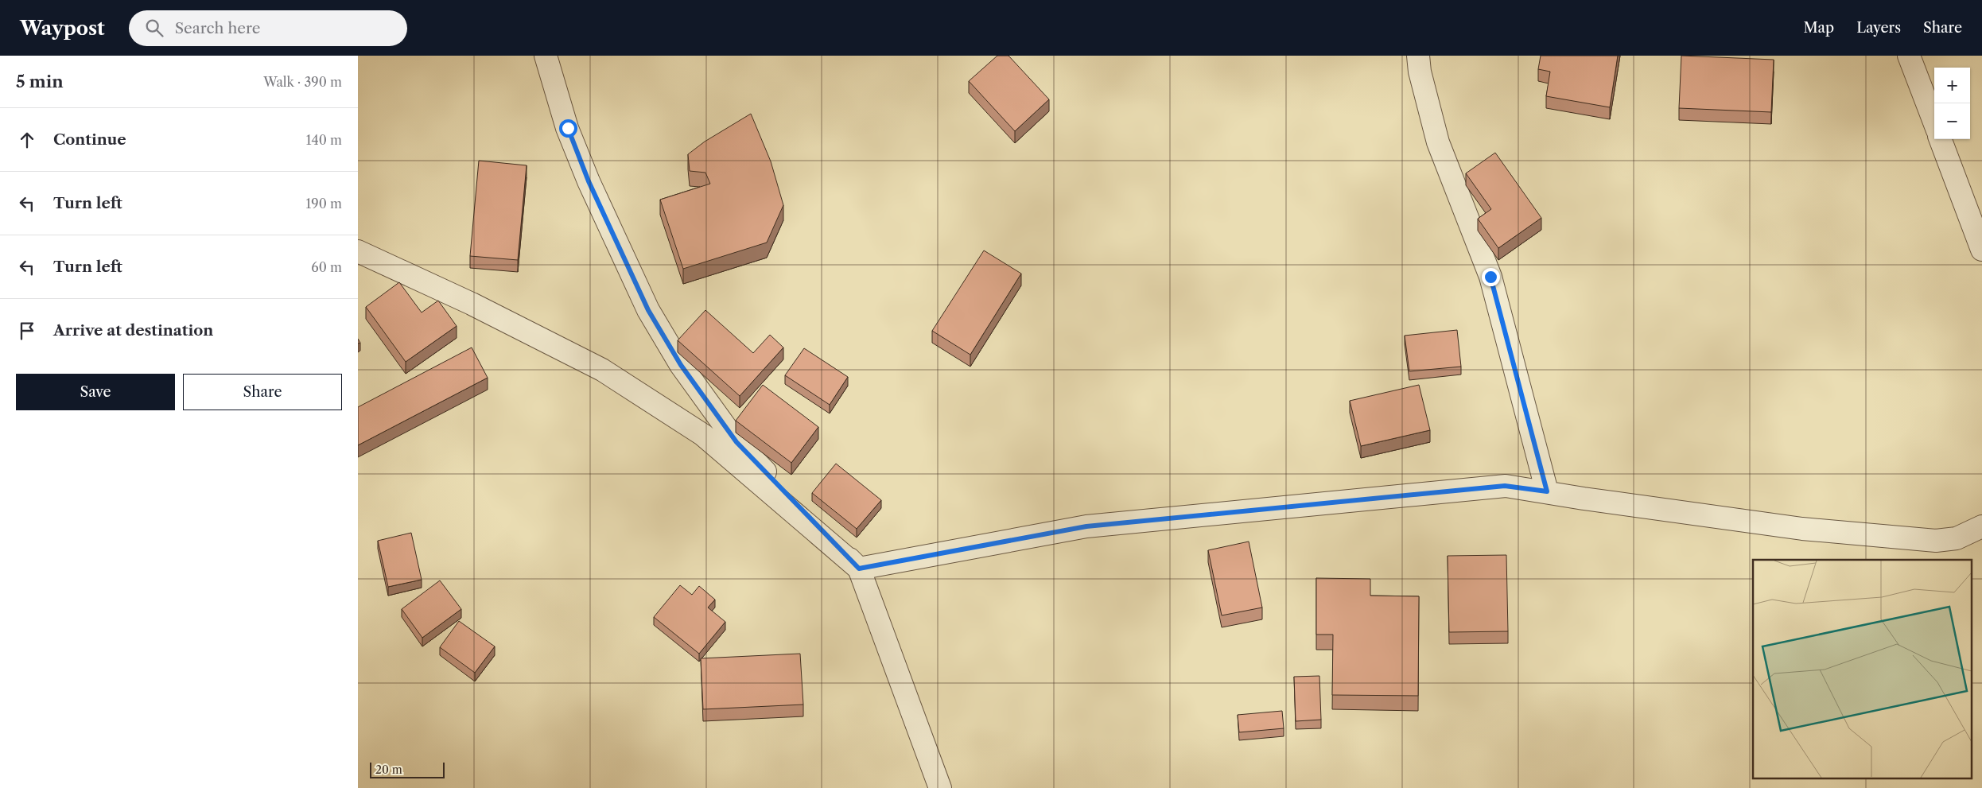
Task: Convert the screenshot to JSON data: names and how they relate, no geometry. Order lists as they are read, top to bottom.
{
  "scale_bar": "20 m",
  "page": {
    "header": "Waypost",
    "search": "Search here",
    "nav": ["Map", "Layers", "Share"],
    "heading": ["5 min", "Walk · 390 m"],
    "map_buttons": ["+", "−"],
    "list": [
      ["Continue", "140 m"],
      ["Turn left", "190 m"],
      ["Turn left", "60 m"],
      "Arrive at destination"
    ],
    "buttons": ["Save", "Share"],
    "scale": "20 m"
  }
}
